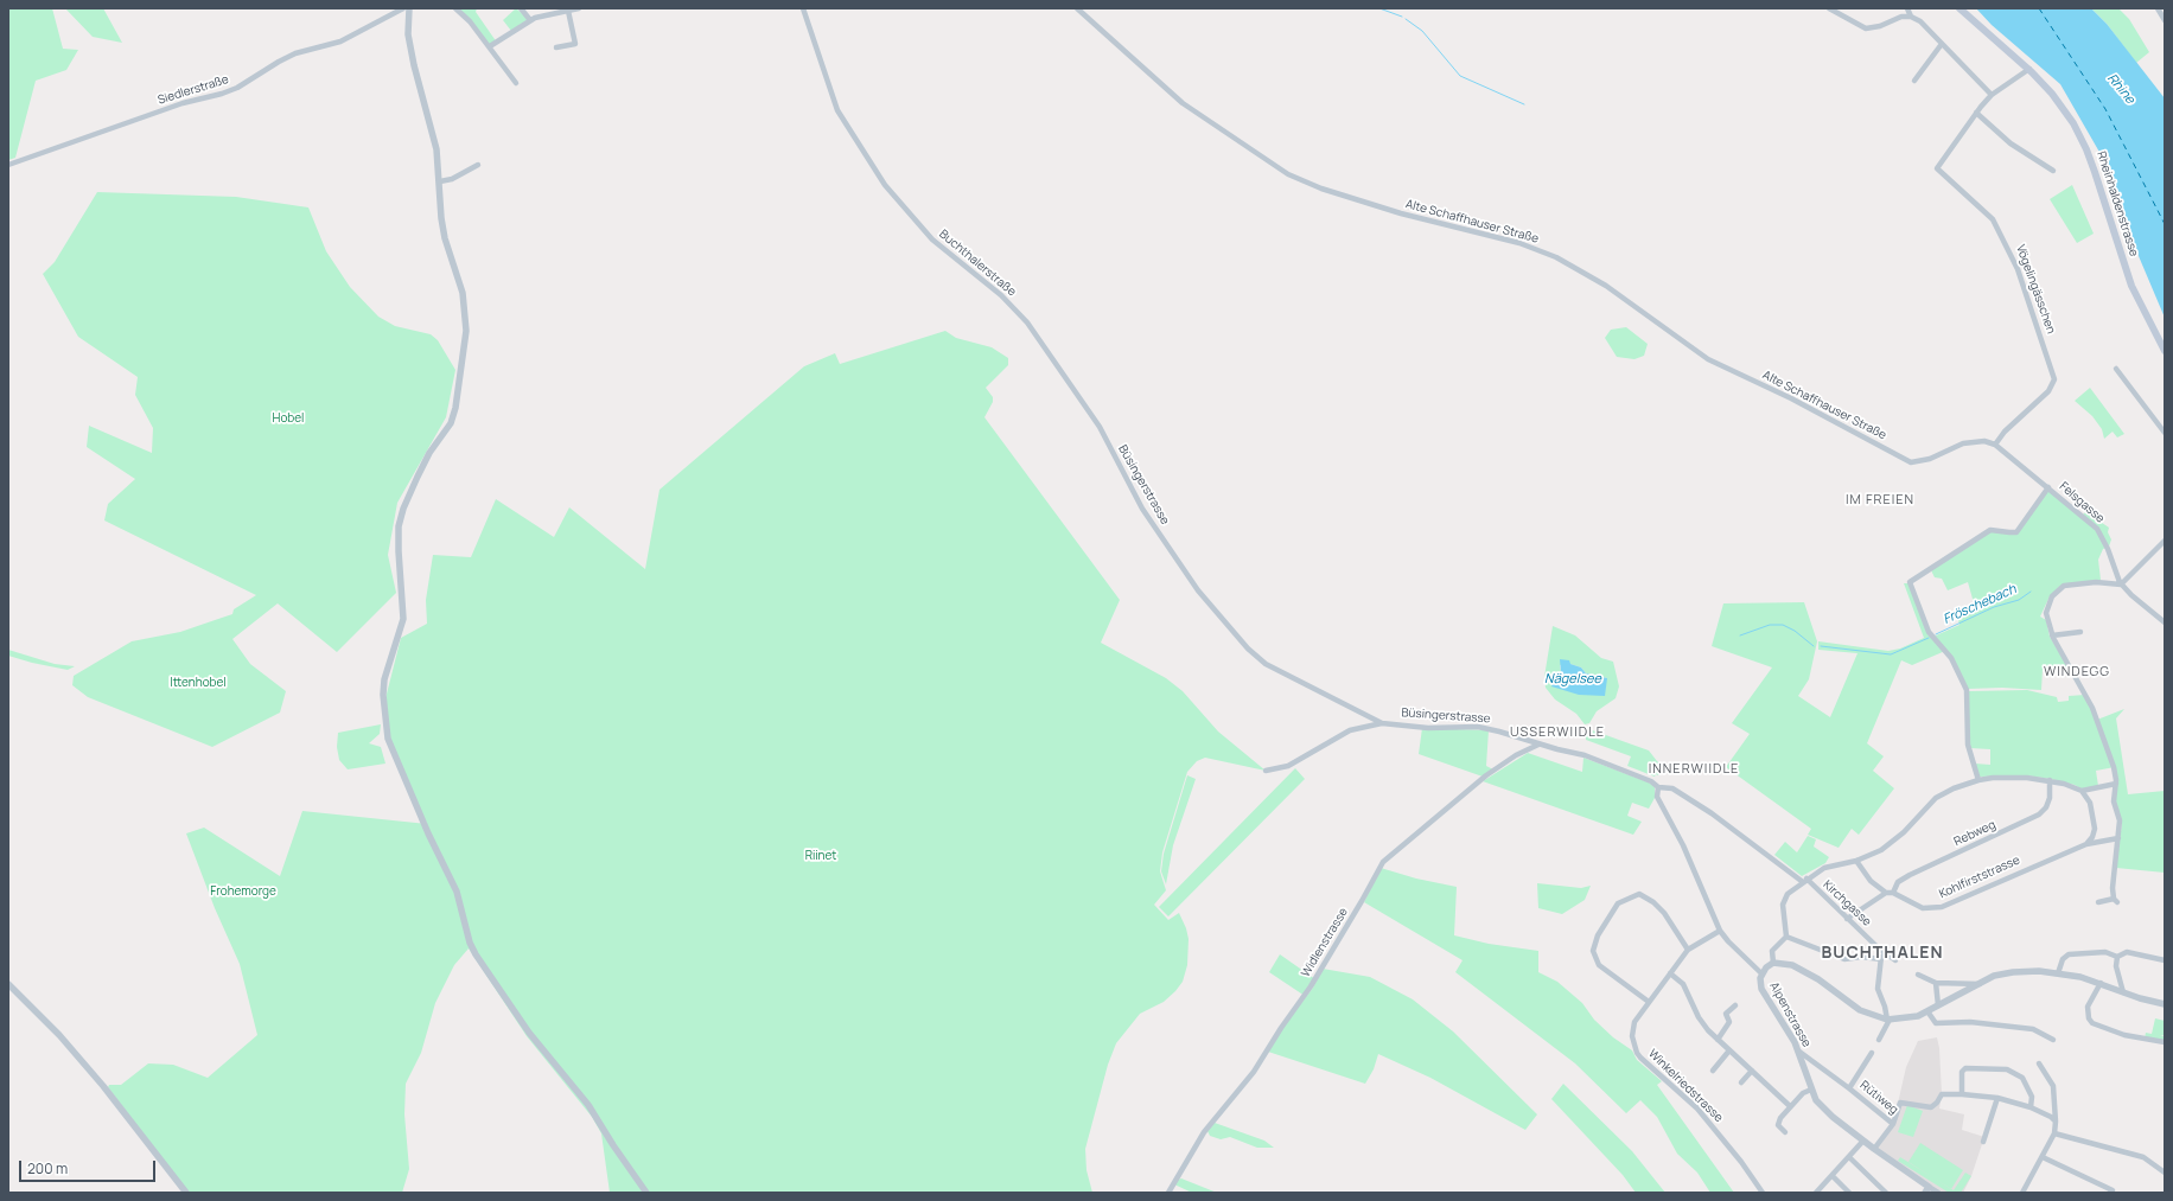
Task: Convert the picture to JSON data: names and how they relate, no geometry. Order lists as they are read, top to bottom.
{
  "streets": {
    "main road": ["Rheinhaldenstrasse"],
    "street": [
      "Siedlerstraße",
      "Alte Schaffhauser Straße",
      "Buchthalerstraße",
      "Vögelingässchen",
      "Büsingerstrasse",
      "Felsgasse",
      "Rebweg",
      "Kohlfirststrasse",
      "Kirchgasse",
      "Widlenstrasse",
      "Alpenstrasse",
      "Winkelriedstrasse",
      "Rütiweg"
    ]
  },
  "crossings": [
    ["Rheinhaldenstrasse", "Vögelingässchen"],
    ["Alte Schaffhauser Straße", "Vögelingässchen"],
    ["Buchthalerstraße", "Büsingerstrasse"],
    ["Büsingerstrasse", "Kirchgasse"],
    ["Büsingerstrasse", "Widlenstrasse"],
    ["Büsingerstrasse", "Alpenstrasse"],
    ["Rebweg", "Kohlfirststrasse"],
    ["Alpenstrasse", "Winkelriedstrasse"],
    ["Alpenstrasse", "Rütiweg"]
  ],
  "districts": [
    "IM FREIEN",
    "WINDEGG",
    "USSERWIIDLE",
    "INNERWIIDLE",
    "BUCHTHALEN"
  ],
  "water": ["Rhine", "Fröschebach", "Nägelsee"],
  "parks": [
    "Hobel",
    "Ittenhobel",
    "Riinet",
    "Frohemorge"
  ],
  "scale_bar": "200 m"
}
